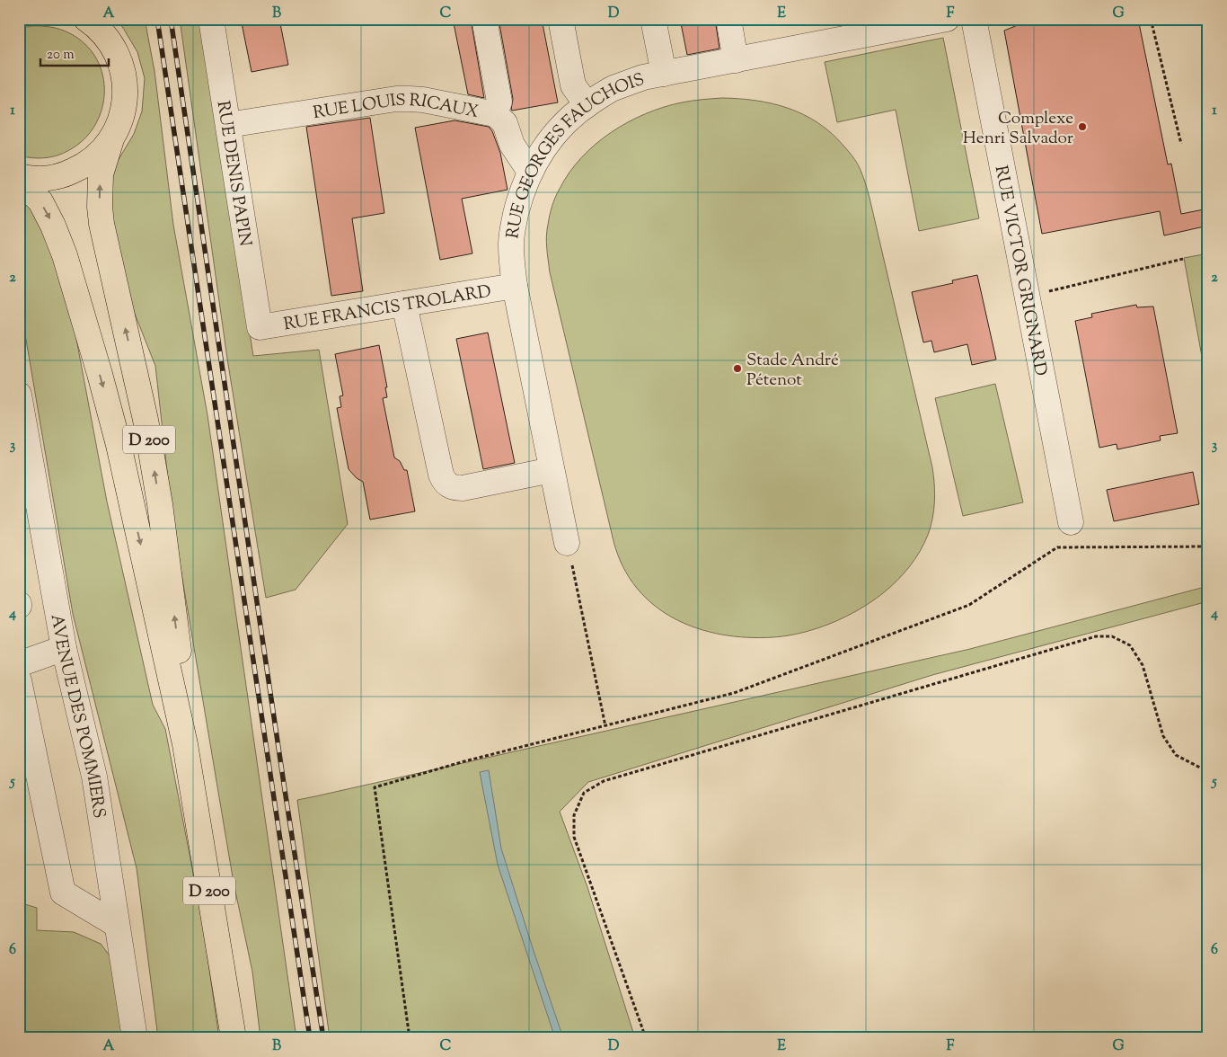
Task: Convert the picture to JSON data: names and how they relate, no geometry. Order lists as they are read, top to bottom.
{
  "streets": {
    "main road": ["D 200"],
    "street": [
      "RUE LOUIS RICAUX",
      "RUE GEORGES FAUCHOIS",
      "RUE DENIS PAPIN",
      "RUE VICTOR GRIGNARD",
      "RUE FRANCIS TROLARD",
      "AVENUE DES POMMIERS"
    ]
  },
  "crossings": [
    ["RUE LOUIS RICAUX", "RUE GEORGES FAUCHOIS"],
    ["RUE LOUIS RICAUX", "RUE DENIS PAPIN"],
    ["RUE GEORGES FAUCHOIS", "RUE FRANCIS TROLARD"],
    ["RUE DENIS PAPIN", "RUE FRANCIS TROLARD"]
  ],
  "places": ["Complexe Henri Salvador", "Stade André Pétenot"],
  "scale_bar": "20 m",
  "grid": {
    "columns": [
      "A",
      "B",
      "C",
      "D",
      "E",
      "F",
      "G"
    ],
    "rows": [
      "1",
      "2",
      "3",
      "4",
      "5",
      "6"
    ]
  }
}
